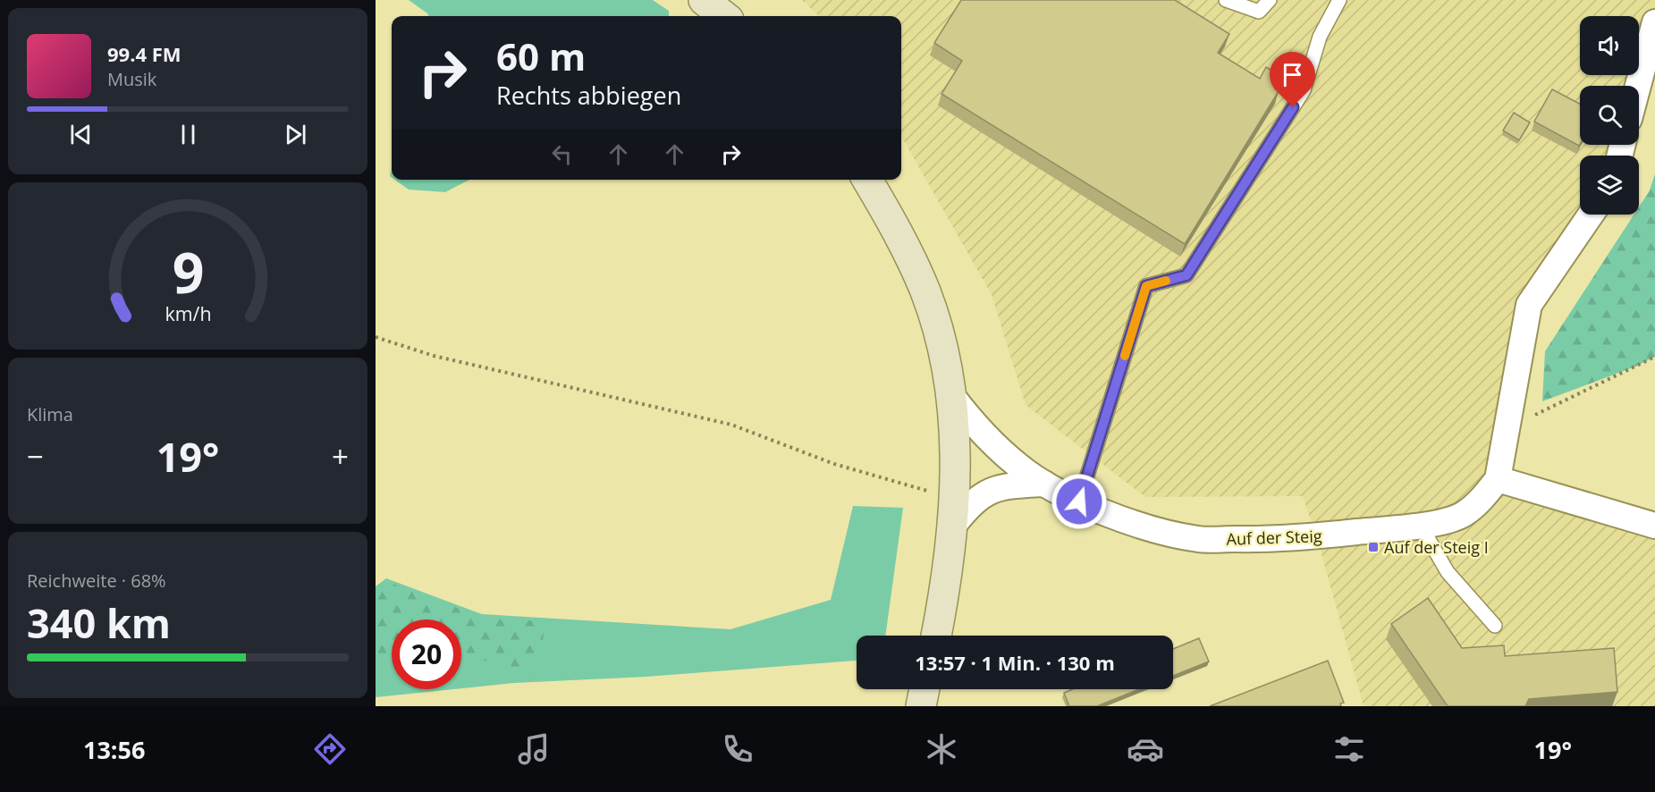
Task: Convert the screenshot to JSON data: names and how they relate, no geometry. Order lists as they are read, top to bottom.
{
  "streets": {
    "street": ["Auf der Steig"]
  },
  "places": {
    "transit": ["Auf der Steig I"]
  },
  "page": {
    "turn": ["60 m", "Rechts abbiegen"],
    "song": ["99.4 FM", "Musik"],
    "tile": [
      "Klima",
      ["Reichweite · 68%", "340 km"]
    ],
    "heat": ["−", "19°", "+"],
    "limit": "20",
    "trip": "13:57 · 1 Min. · 130 m",
    "tabs": ["13:56", "19°"],
    "gauge": ["9", "km/h"]
  }
}
